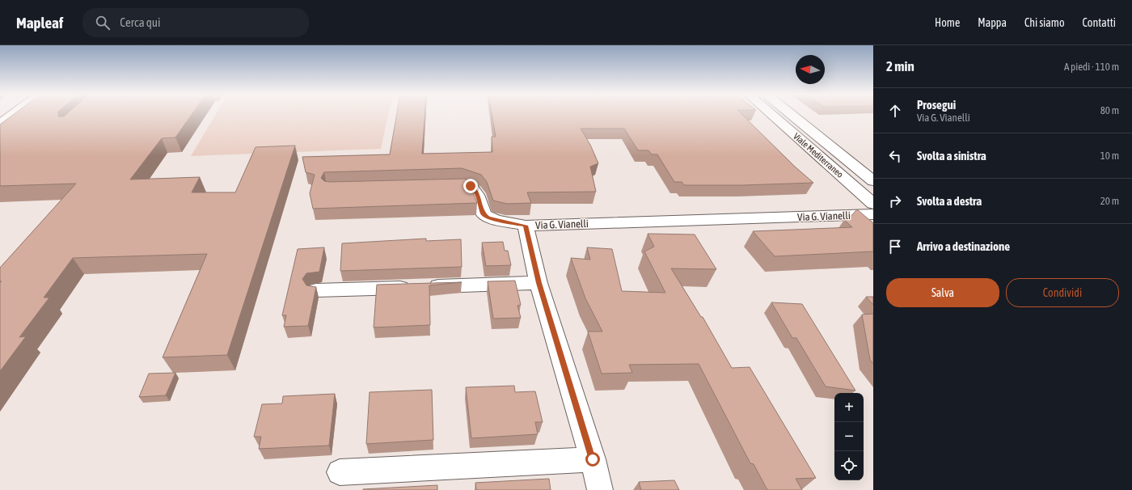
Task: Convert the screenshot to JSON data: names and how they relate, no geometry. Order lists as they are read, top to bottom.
{
  "streets": {
    "street": ["Viale Mediterraneo", "Via G. Vianelli"]
  },
  "north": "left",
  "page": {
    "header": "Mapleaf",
    "search": "Cerca qui",
    "nav": [
      "Home",
      "Mappa",
      "Chi siamo",
      "Contatti"
    ],
    "heading": ["2 min", "A piedi · 110 m"],
    "list": [
      ["Prosegui", "Via G. Vianelli", "80 m"],
      ["Svolta a sinistra", "10 m"],
      ["Svolta a destra", "20 m"],
      "Arrivo a destinazione"
    ],
    "buttons": ["Salva", "Condividi"],
    "map_buttons": ["+", "−"]
  }
}
